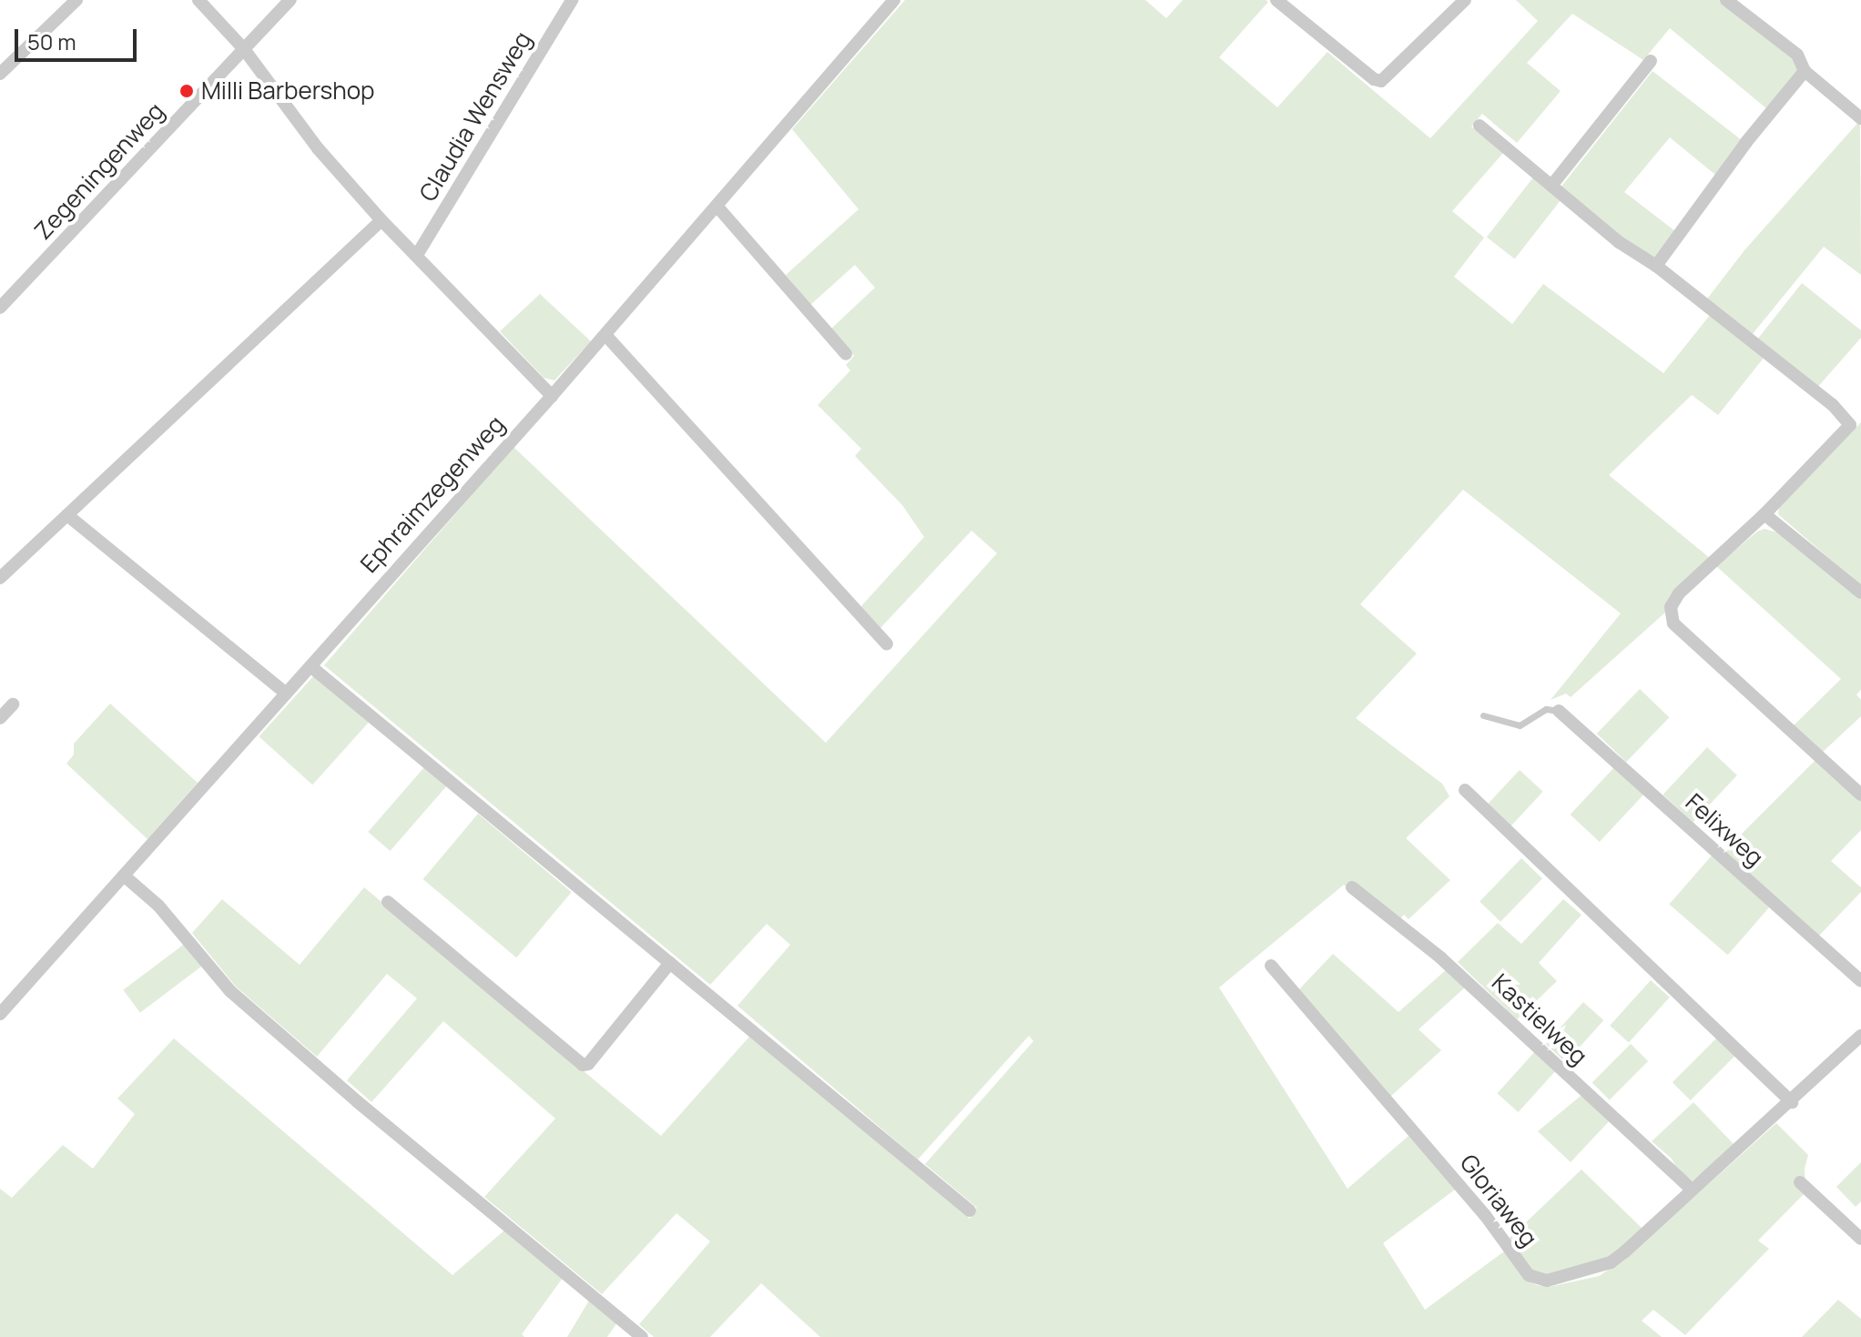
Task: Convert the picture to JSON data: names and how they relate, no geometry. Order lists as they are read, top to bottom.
{
  "streets": {
    "street": [
      "Claudia Wensweg",
      "Zegeningenweg",
      "Ephraimzegenweg",
      "Felixweg",
      "Kastielweg",
      "Gloriaweg"
    ]
  },
  "crossings": [
    ["Kastielweg", "Gloriaweg"]
  ],
  "places": ["Milli Barbershop"],
  "scale_bar": "50 m"
}
